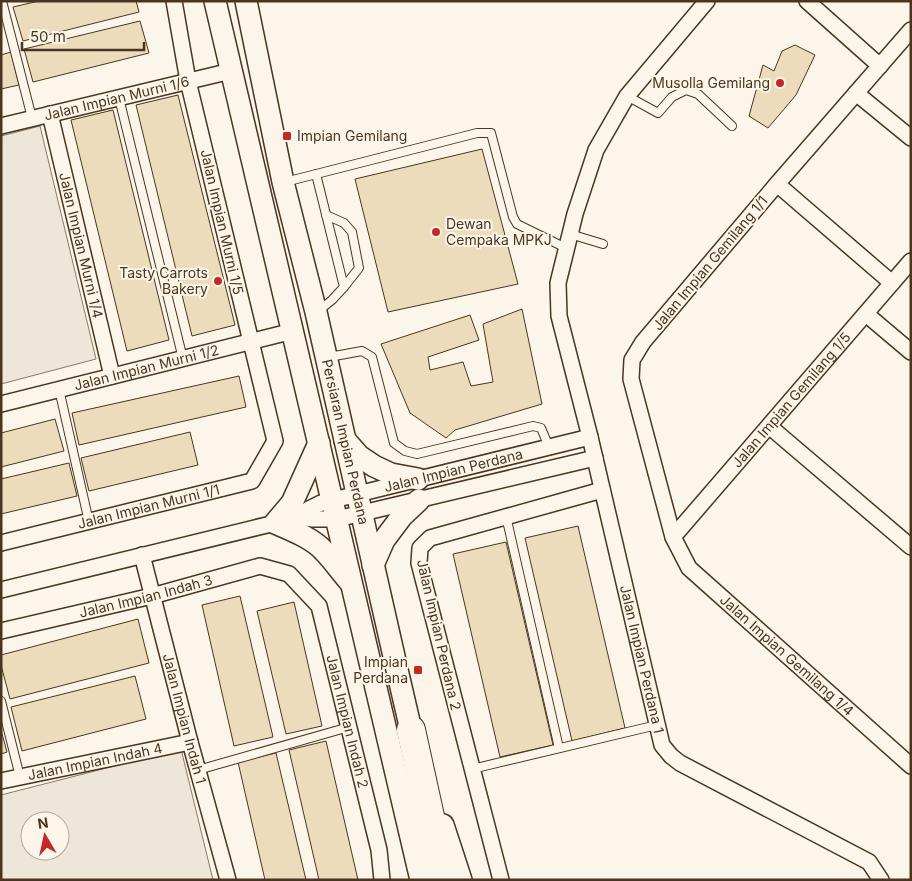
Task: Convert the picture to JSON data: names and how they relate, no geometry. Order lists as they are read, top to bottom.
{
  "streets": {
    "street": [
      "Jalan Impian Murni 1/6",
      "Jalan Impian Murni 1/5",
      "Jalan Impian Murni 1/4",
      "Jalan Impian Gemilang 1/1",
      "Jalan Impian Murni 1/2",
      "Jalan Impian Gemilang 1/5",
      "Persiaran Impian Perdana",
      "Jalan Impian Perdana",
      "Jalan Impian Murni 1/1",
      "Jalan Impian Indah 3",
      "Jalan Impian Perdana 2",
      "Jalan Impian Gemilang 1/4",
      "Jalan Impian Perdana 1",
      "Jalan Impian Indah 1",
      "Jalan Impian Indah 2",
      "Jalan Impian Indah 4"
    ]
  },
  "crossings": [
    ["Jalan Impian Murni 1/6", "Jalan Impian Murni 1/5"],
    ["Jalan Impian Murni 1/6", "Jalan Impian Murni 1/4"],
    ["Jalan Impian Murni 1/6", "Persiaran Impian Perdana"],
    ["Jalan Impian Murni 1/5", "Jalan Impian Murni 1/2"],
    ["Jalan Impian Murni 1/5", "Jalan Impian Murni 1/1"],
    ["Jalan Impian Murni 1/4", "Jalan Impian Murni 1/2"],
    ["Jalan Impian Gemilang 1/1", "Jalan Impian Gemilang 1/5"],
    ["Jalan Impian Gemilang 1/1", "Jalan Impian Gemilang 1/4"],
    ["Jalan Impian Murni 1/2", "Persiaran Impian Perdana"],
    ["Jalan Impian Gemilang 1/5", "Jalan Impian Gemilang 1/4"],
    ["Persiaran Impian Perdana", "Jalan Impian Perdana"],
    ["Jalan Impian Perdana", "Jalan Impian Perdana 1"],
    ["Jalan Impian Perdana", "Jalan Impian Indah 1"],
    ["Jalan Impian Indah 3", "Jalan Impian Indah 1"],
    ["Jalan Impian Indah 3", "Jalan Impian Indah 2"],
    ["Jalan Impian Perdana 2", "Jalan Impian Perdana 1"],
    ["Jalan Impian Indah 1", "Jalan Impian Indah 4"]
  ],
  "places": {
    "other": ["Musolla Gemilang", "Dewan Cempaka MPKJ", "Tasty Carrots Bakery"],
    "transit": ["Impian Gemilang", "Impian Perdana"]
  },
  "scale_bar": "50 m",
  "north": "top"
}
